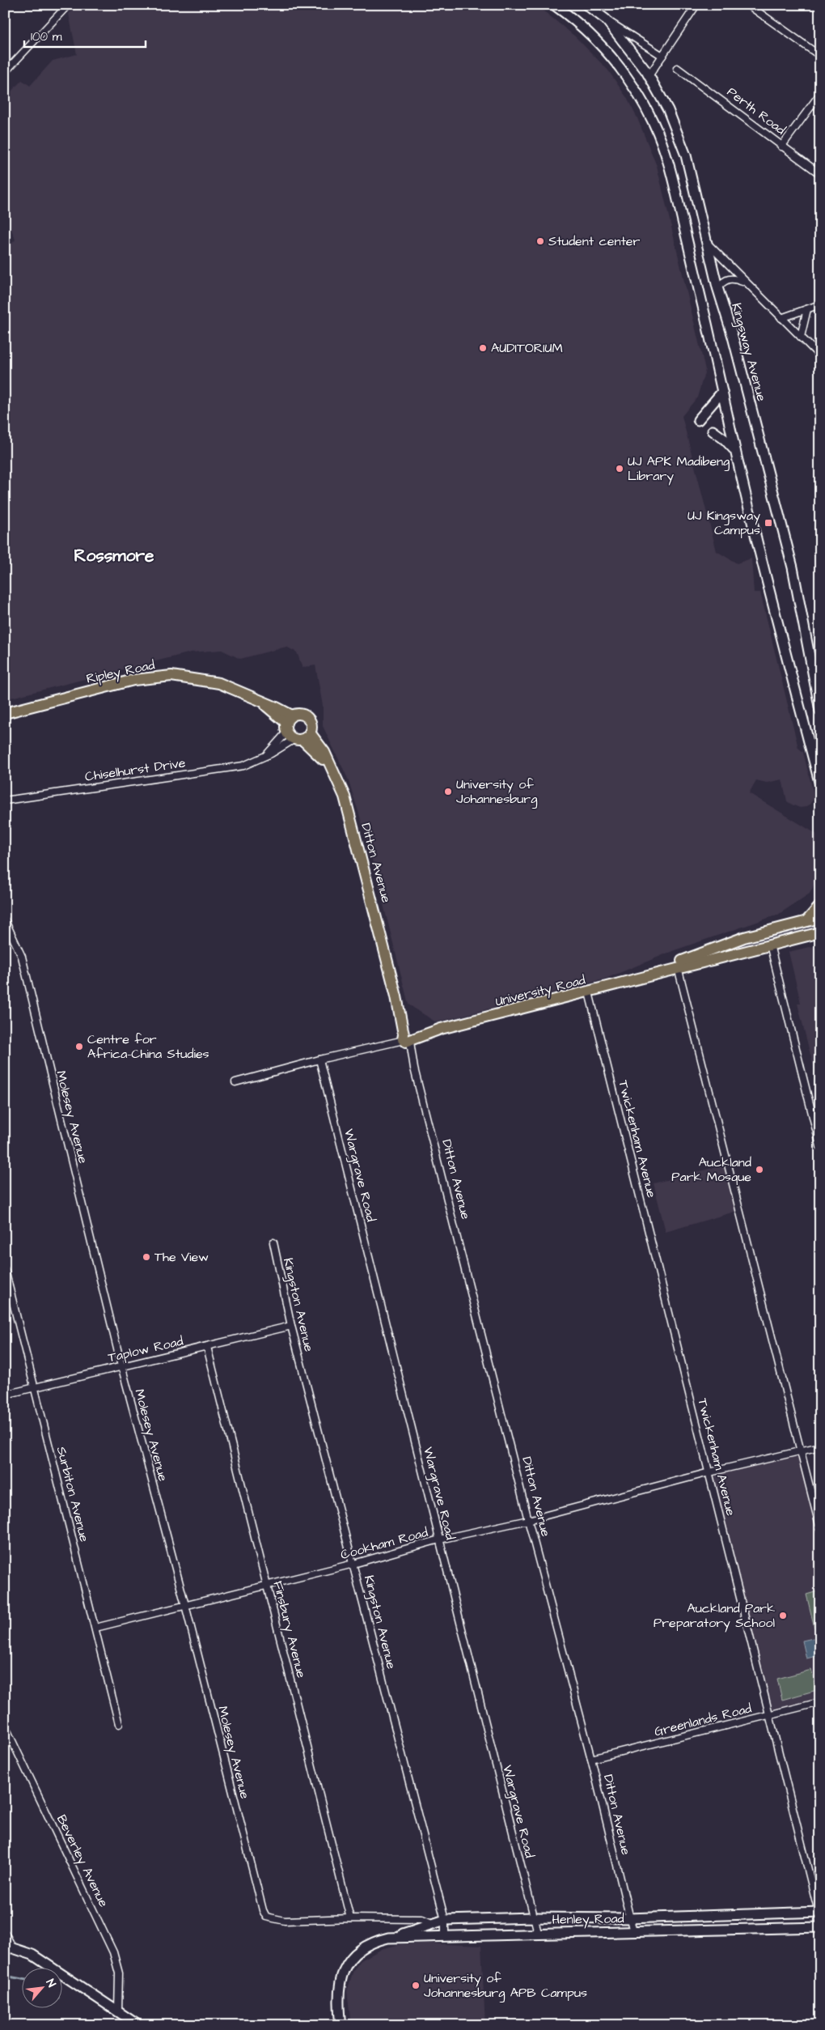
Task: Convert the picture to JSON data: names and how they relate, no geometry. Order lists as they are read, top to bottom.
{
  "streets": {
    "main road": [
      "Kingsway Avenue",
      "Ripley Road",
      "Ditton Avenue",
      "University Road",
      "Henley Road"
    ],
    "street": [
      "Perth Road",
      "Chiselhurst Drive",
      "Molesey Avenue",
      "Twickenham Avenue",
      "Wargrave Road",
      "Kingston Avenue",
      "Taplow Road",
      "Surbiton Avenue",
      "Cookham Road",
      "Finsbury Avenue",
      "Greenlands Road",
      "Beverley Avenue"
    ]
  },
  "crossings": [
    ["Ripley Road", "Chiselhurst Drive"],
    ["Ripley Road", "Ditton Avenue"],
    ["Chiselhurst Drive", "Ditton Avenue"],
    ["Ditton Avenue", "University Road"],
    ["Ditton Avenue", "Cookham Road"],
    ["Ditton Avenue", "Greenlands Road"],
    ["Ditton Avenue", "Henley Road"],
    ["University Road", "Twickenham Avenue"],
    ["University Road", "Wargrave Road"],
    ["Molesey Avenue", "Taplow Road"],
    ["Molesey Avenue", "Cookham Road"],
    ["Molesey Avenue", "Finsbury Avenue"],
    ["Twickenham Avenue", "Cookham Road"],
    ["Twickenham Avenue", "Greenlands Road"],
    ["Twickenham Avenue", "Henley Road"],
    ["Wargrave Road", "Cookham Road"],
    ["Wargrave Road", "Henley Road"],
    ["Kingston Avenue", "Taplow Road"],
    ["Kingston Avenue", "Cookham Road"],
    ["Kingston Avenue", "Henley Road"],
    ["Taplow Road", "Surbiton Avenue"],
    ["Taplow Road", "Finsbury Avenue"],
    ["Surbiton Avenue", "Cookham Road"],
    ["Cookham Road", "Finsbury Avenue"]
  ],
  "districts": ["Rossmore"],
  "places": {
    "other": [
      "Student center",
      "AUDITORIUM",
      "UJ APK Madibeng Library",
      "University of Johannesburg",
      "Centre for Africa-China Studies",
      "Auckland Park Mosque",
      "The View",
      "Auckland Park Preparatory School",
      "University of Johannesburg APB Campus"
    ],
    "transit": ["UJ Kingsway Campus"]
  },
  "scale_bar": "100 m",
  "north": "top right"
}
